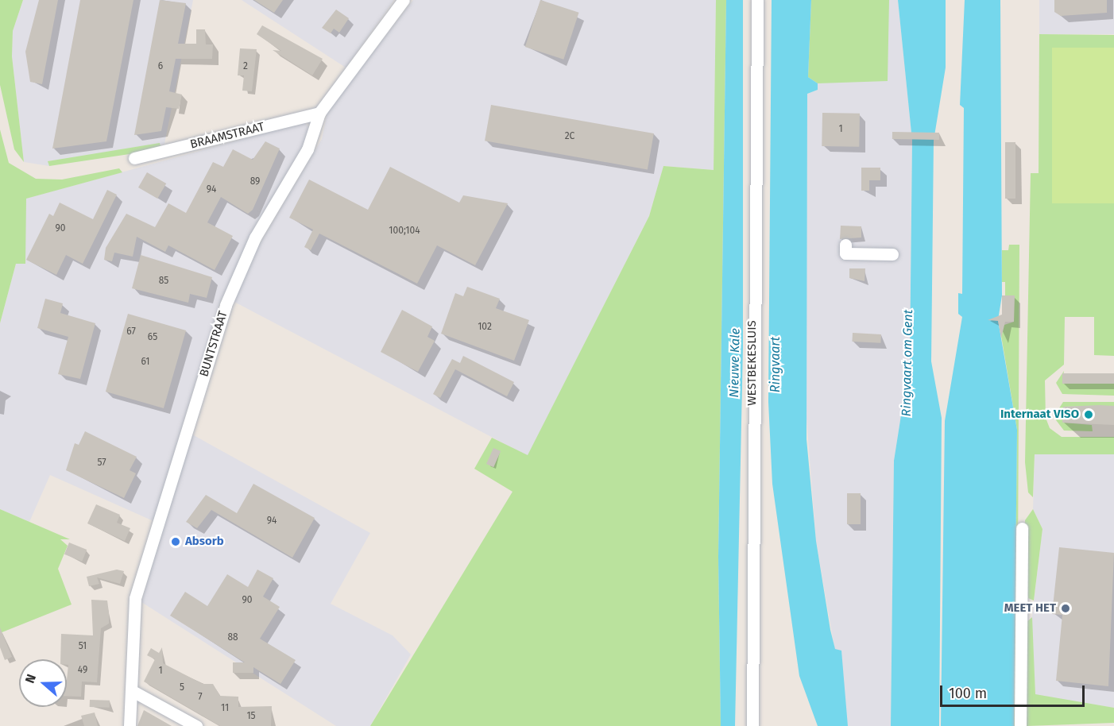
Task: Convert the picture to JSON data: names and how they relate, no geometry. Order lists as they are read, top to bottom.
{
  "streets": {
    "street": ["BRAAMSTRAAT", "BUNTSTRAAT", "WESTBEKESLUIS"]
  },
  "crossings": [
    ["BRAAMSTRAAT", "BUNTSTRAAT"]
  ],
  "water": ["Nieuwe Kale", "Ringvaart om Gent", "Ringvaart"],
  "places": ["Internaat VISO", "Absorb", "MEET HET"],
  "house_numbers": [
    "6",
    "2",
    "1",
    "2C",
    "89",
    "94",
    "90",
    "100;104",
    "85",
    "102",
    "67",
    "65",
    "61",
    "57",
    "94",
    "90",
    "88",
    "51",
    "49",
    "1",
    "5",
    "7",
    "11",
    "15"
  ],
  "scale_bar": "100 m",
  "north": "left"
}
